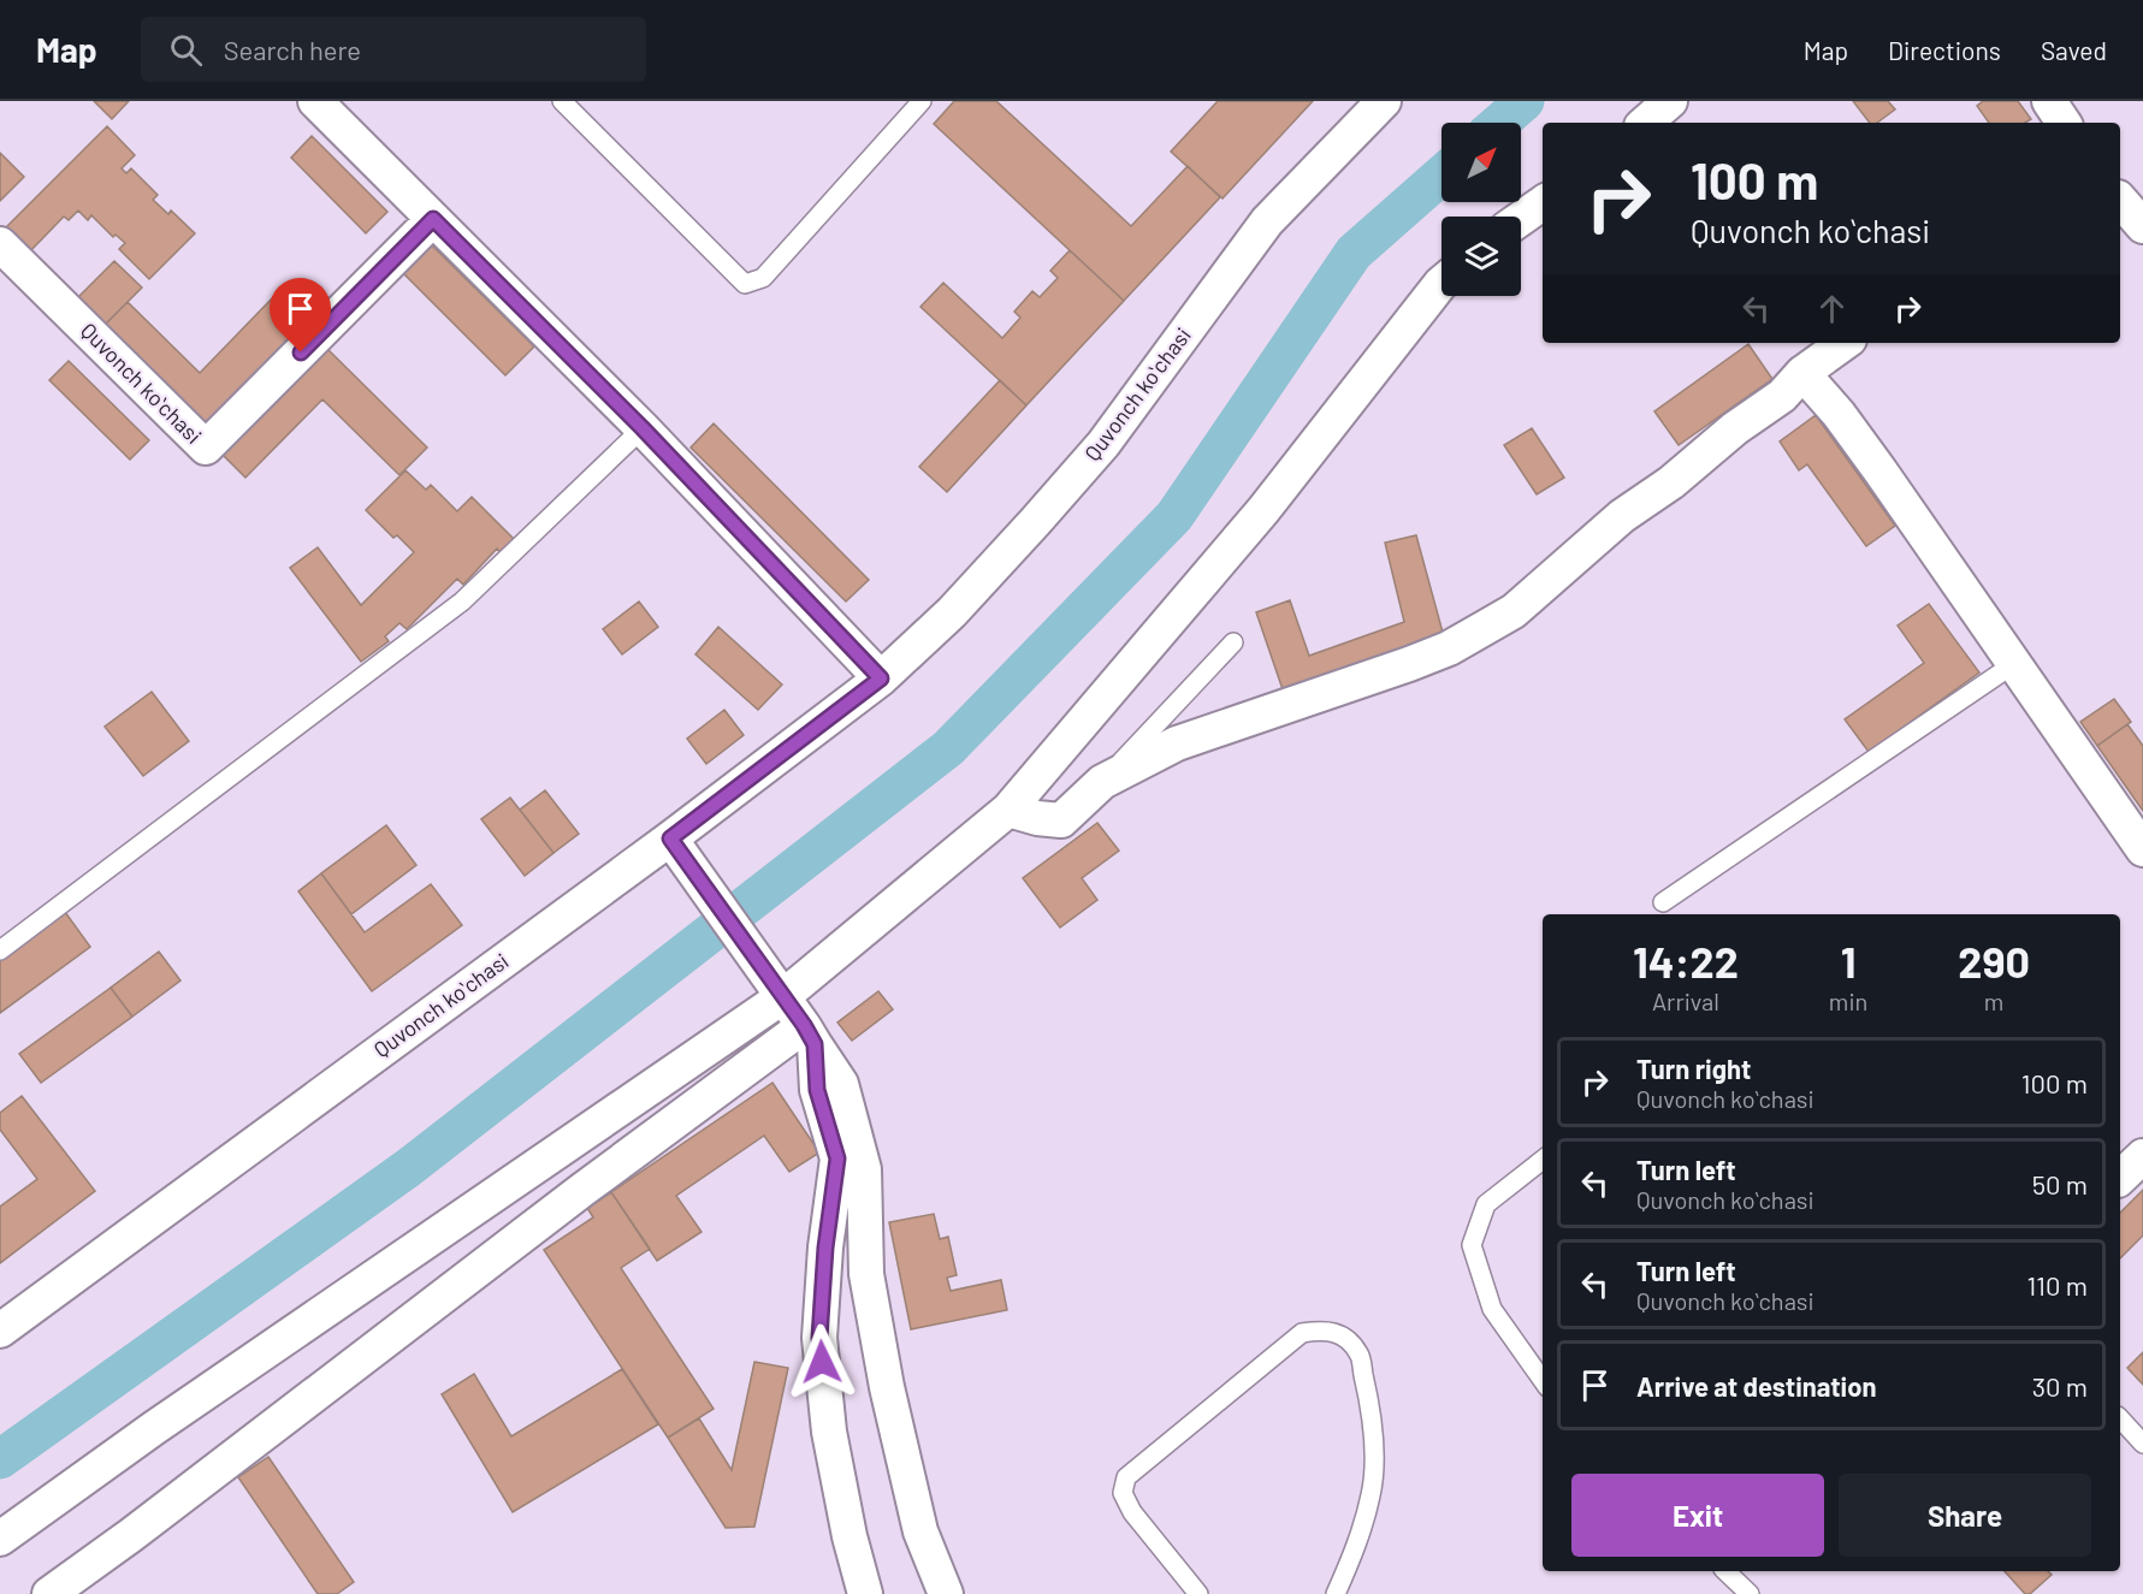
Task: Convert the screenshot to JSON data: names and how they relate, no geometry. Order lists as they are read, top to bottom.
{
  "streets": {
    "street": ["Quvonch koʻchasi"]
  },
  "north": "top right",
  "page": {
    "header": "Map",
    "search": "Search here",
    "nav": ["Map", "Directions", "Saved"],
    "turn": ["100 m", "Quvonch koʻchasi"],
    "eta": [
      "14:22",
      "Arrival",
      "1",
      "min",
      "290",
      "m"
    ],
    "list": [
      {
        "name": "Turn right",
        "note": "Quvonch koʻchasi",
        "value": "100 m"
      },
      {
        "name": "Turn left",
        "note": "Quvonch koʻchasi",
        "value": "50 m"
      },
      {
        "name": "Turn left",
        "note": "Quvonch koʻchasi",
        "value": "110 m"
      },
      {
        "name": "Arrive at destination",
        "value": "30 m"
      }
    ],
    "buttons": ["Exit", "Share"]
  }
}
